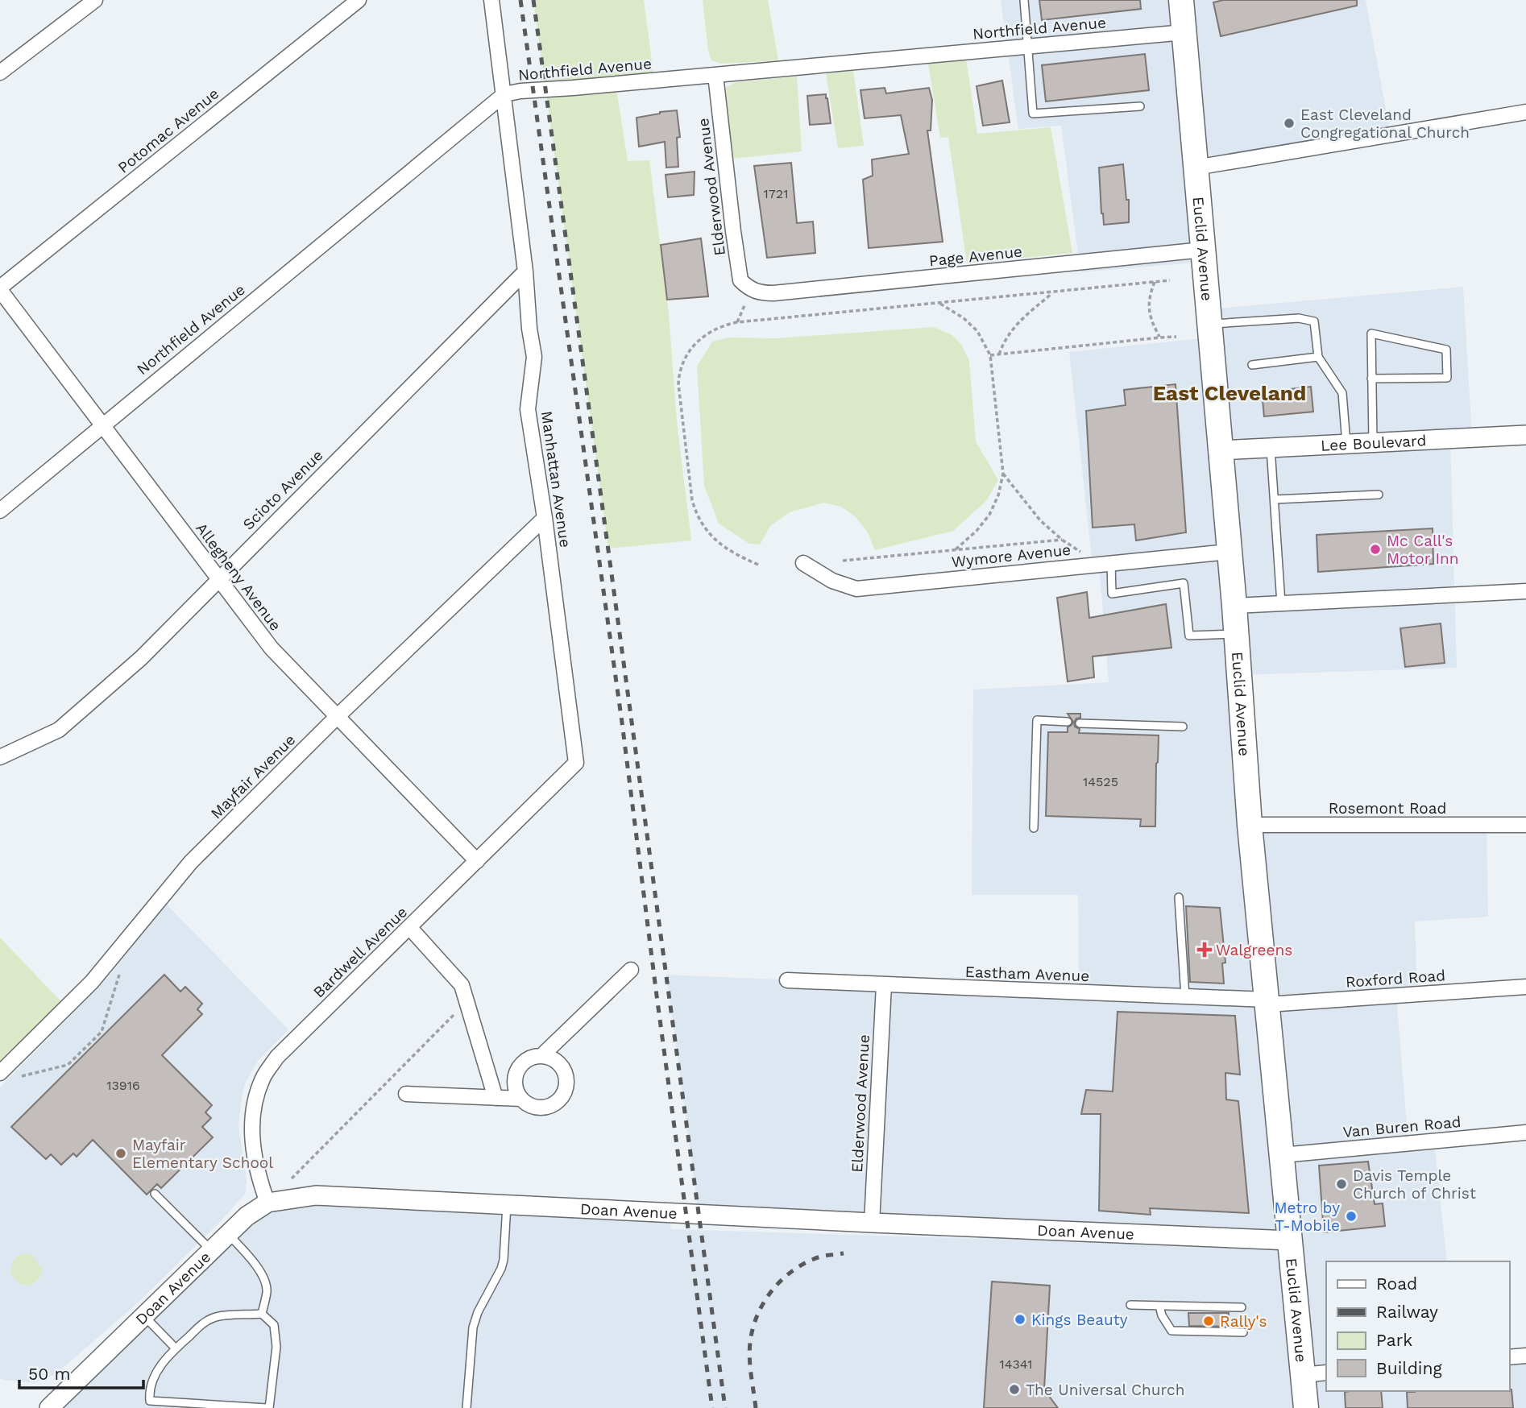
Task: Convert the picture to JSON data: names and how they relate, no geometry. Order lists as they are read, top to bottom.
{
  "streets": {
    "main road": ["Euclid Avenue"],
    "street": [
      "Northfield Avenue",
      "Potomac Avenue",
      "Elderwood Avenue",
      "Page Avenue",
      "Lee Boulevard",
      "Manhattan Avenue",
      "Scioto Avenue",
      "Wymore Avenue",
      "Allegheny Avenue",
      "Mayfair Avenue",
      "Rosemont Road",
      "Bardwell Avenue",
      "Eastham Avenue",
      "Roxford Road",
      "Van Buren Road",
      "Doan Avenue"
    ]
  },
  "crossings": [
    ["Northfield Avenue", "Elderwood Avenue"],
    ["Northfield Avenue", "Euclid Avenue"],
    ["Northfield Avenue", "Manhattan Avenue"],
    ["Northfield Avenue", "Allegheny Avenue"],
    ["Potomac Avenue", "Allegheny Avenue"],
    ["Elderwood Avenue", "Page Avenue"],
    ["Elderwood Avenue", "Eastham Avenue"],
    ["Elderwood Avenue", "Doan Avenue"],
    ["Euclid Avenue", "Page Avenue"],
    ["Euclid Avenue", "Lee Boulevard"],
    ["Euclid Avenue", "Wymore Avenue"],
    ["Euclid Avenue", "Rosemont Road"],
    ["Euclid Avenue", "Eastham Avenue"],
    ["Euclid Avenue", "Roxford Road"],
    ["Euclid Avenue", "Van Buren Road"],
    ["Euclid Avenue", "Doan Avenue"],
    ["Manhattan Avenue", "Scioto Avenue"],
    ["Manhattan Avenue", "Mayfair Avenue"],
    ["Manhattan Avenue", "Bardwell Avenue"],
    ["Scioto Avenue", "Allegheny Avenue"],
    ["Allegheny Avenue", "Mayfair Avenue"],
    ["Allegheny Avenue", "Bardwell Avenue"],
    ["Bardwell Avenue", "Doan Avenue"],
    ["Eastham Avenue", "Roxford Road"]
  ],
  "districts": ["East Cleveland"],
  "places": {
    "other": [
      "East Cleveland Congregational Church",
      "Mc Call's Motor Inn",
      "Mayfair Elementary School",
      "Davis Temple Church of Christ",
      "Metro by T-Mobile",
      "Kings Beauty",
      "Rally's",
      "The Universal Church"
    ],
    "health": ["Walgreens"]
  },
  "house_numbers": [
    "1721",
    "14525",
    "13916",
    "14341"
  ],
  "legend": [
    "Road",
    "Railway",
    "Park",
    "Building"
  ],
  "scale_bar": "50 m"
}
